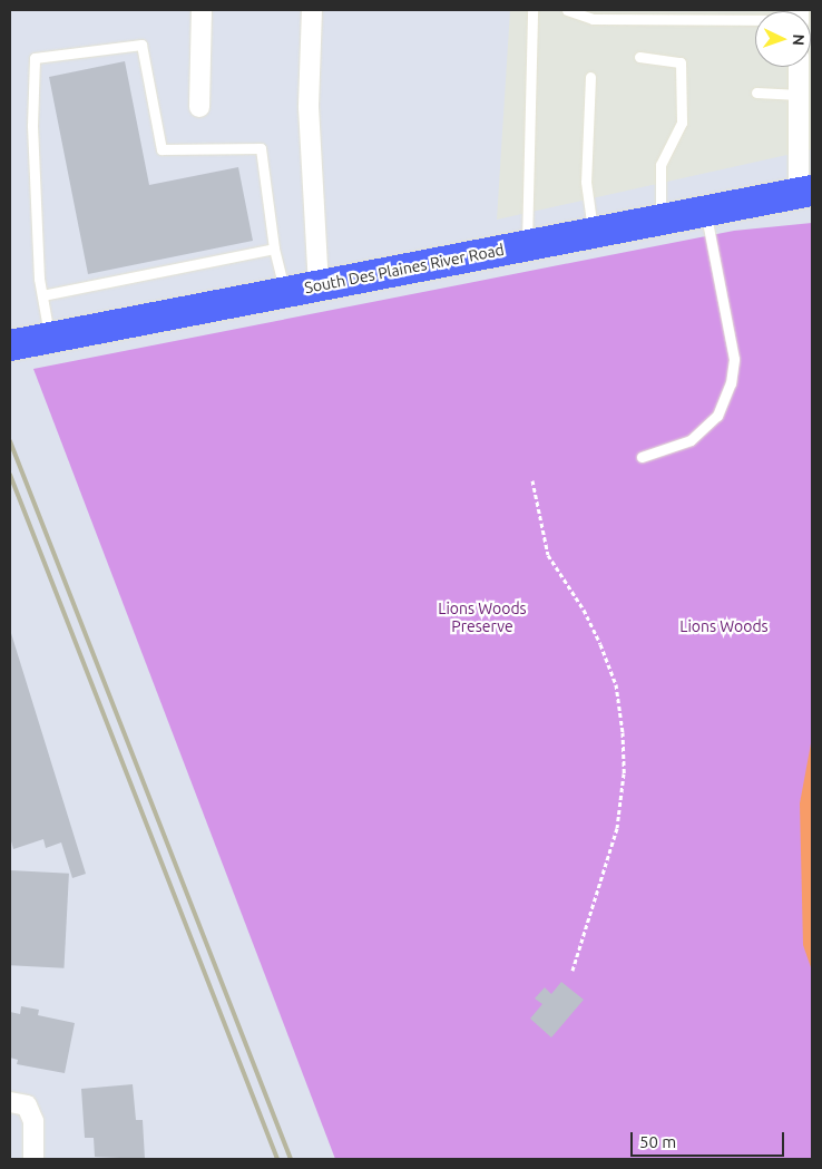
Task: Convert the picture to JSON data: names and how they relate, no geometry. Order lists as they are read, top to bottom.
{
  "streets": {
    "main road": ["South Des Plaines River Road"]
  },
  "parks": ["Lions Woods Preserve", "Lions Woods"],
  "scale_bar": "50 m",
  "north": "right"
}
